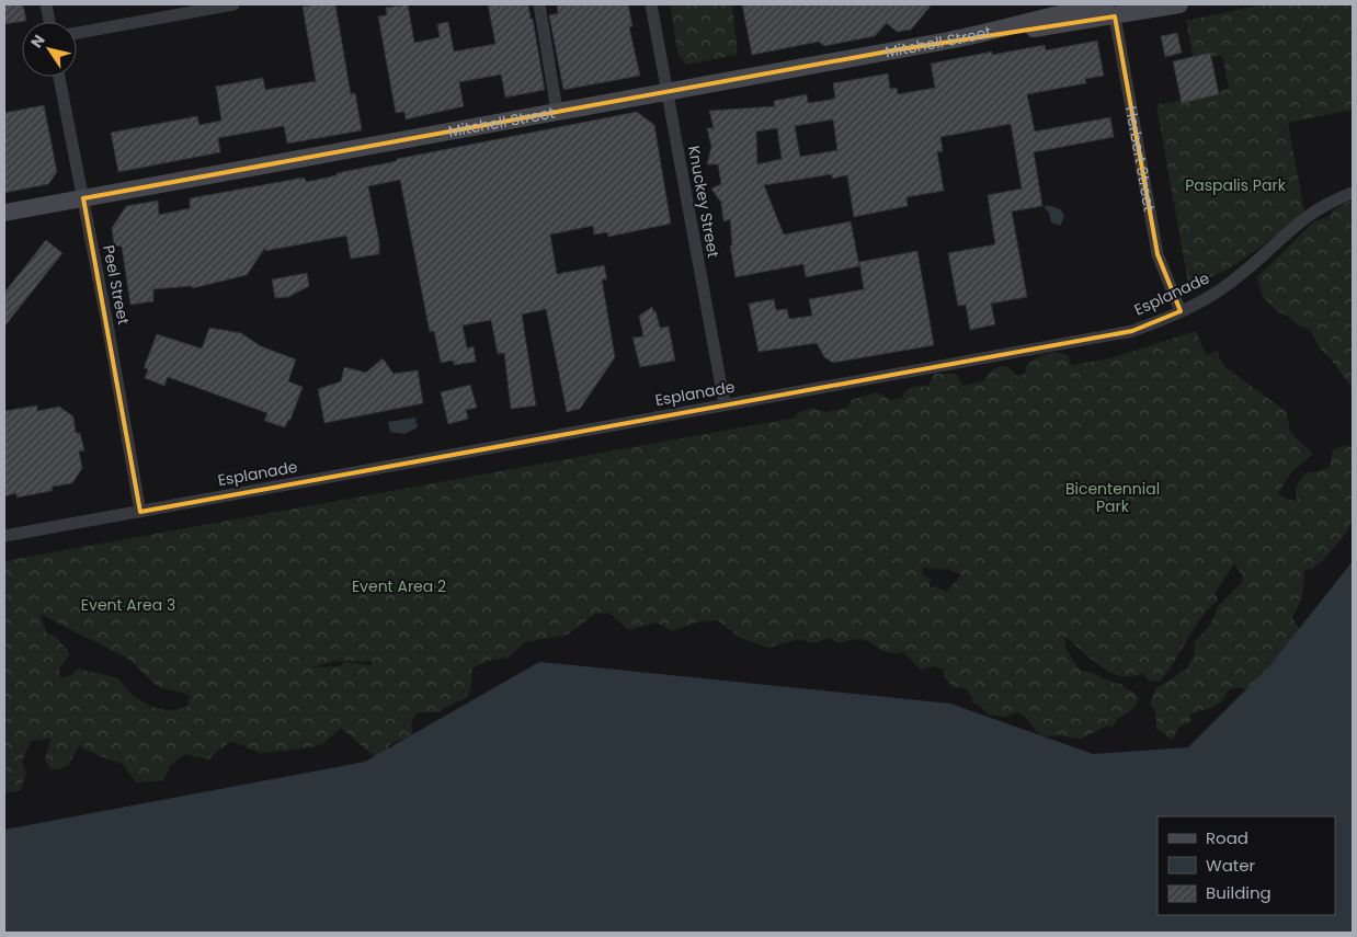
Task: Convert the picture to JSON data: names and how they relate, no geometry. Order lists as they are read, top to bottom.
{
  "streets": {
    "street": [
      "Mitchell Street",
      "Herbert Street",
      "Knuckey Street",
      "Peel Street",
      "Esplanade"
    ]
  },
  "crossings": [
    ["Mitchell Street", "Herbert Street"],
    ["Mitchell Street", "Knuckey Street"],
    ["Mitchell Street", "Peel Street"],
    ["Herbert Street", "Esplanade"],
    ["Knuckey Street", "Esplanade"],
    ["Peel Street", "Esplanade"]
  ],
  "parks": [
    "Paspalis Park",
    "Bicentennial Park",
    "Event Area 2",
    "Event Area 3"
  ],
  "legend": ["Road", "Water", "Building"],
  "north": "top left"
}
